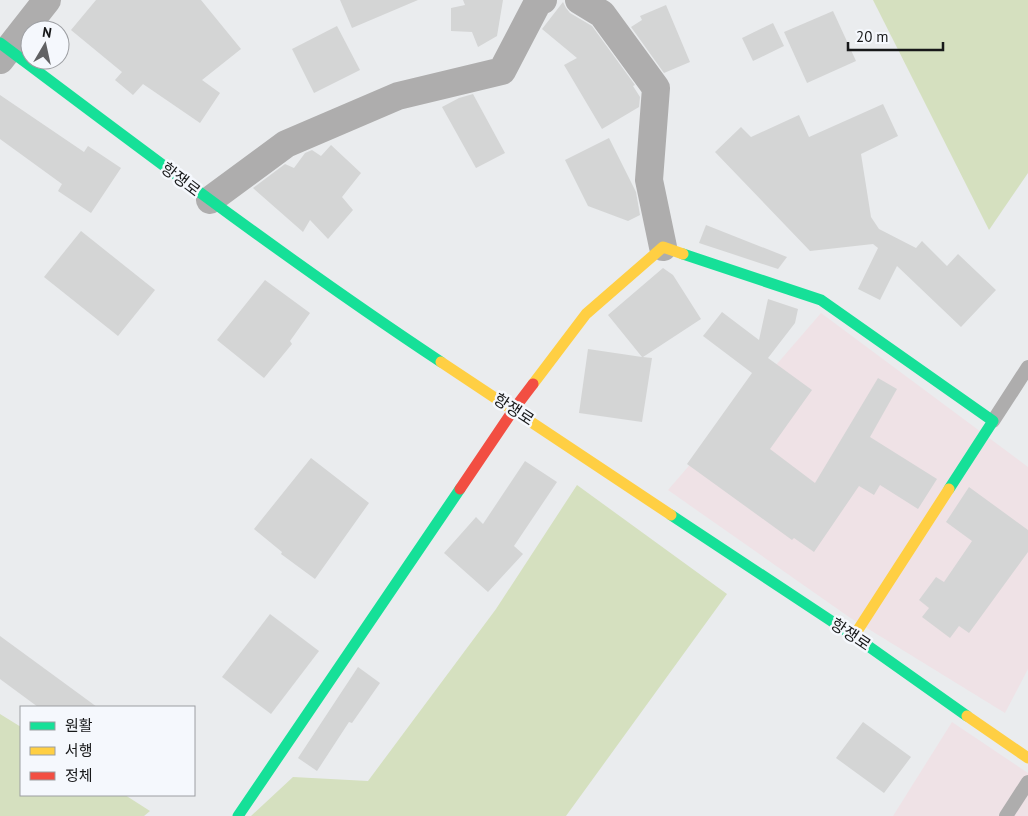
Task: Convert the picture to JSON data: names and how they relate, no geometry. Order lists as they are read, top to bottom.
{
  "streets": {
    "street": ["항쟁로"]
  },
  "legend": ["원활", "서행", "정체"],
  "scale_bar": "20 m",
  "north": "top"
}
